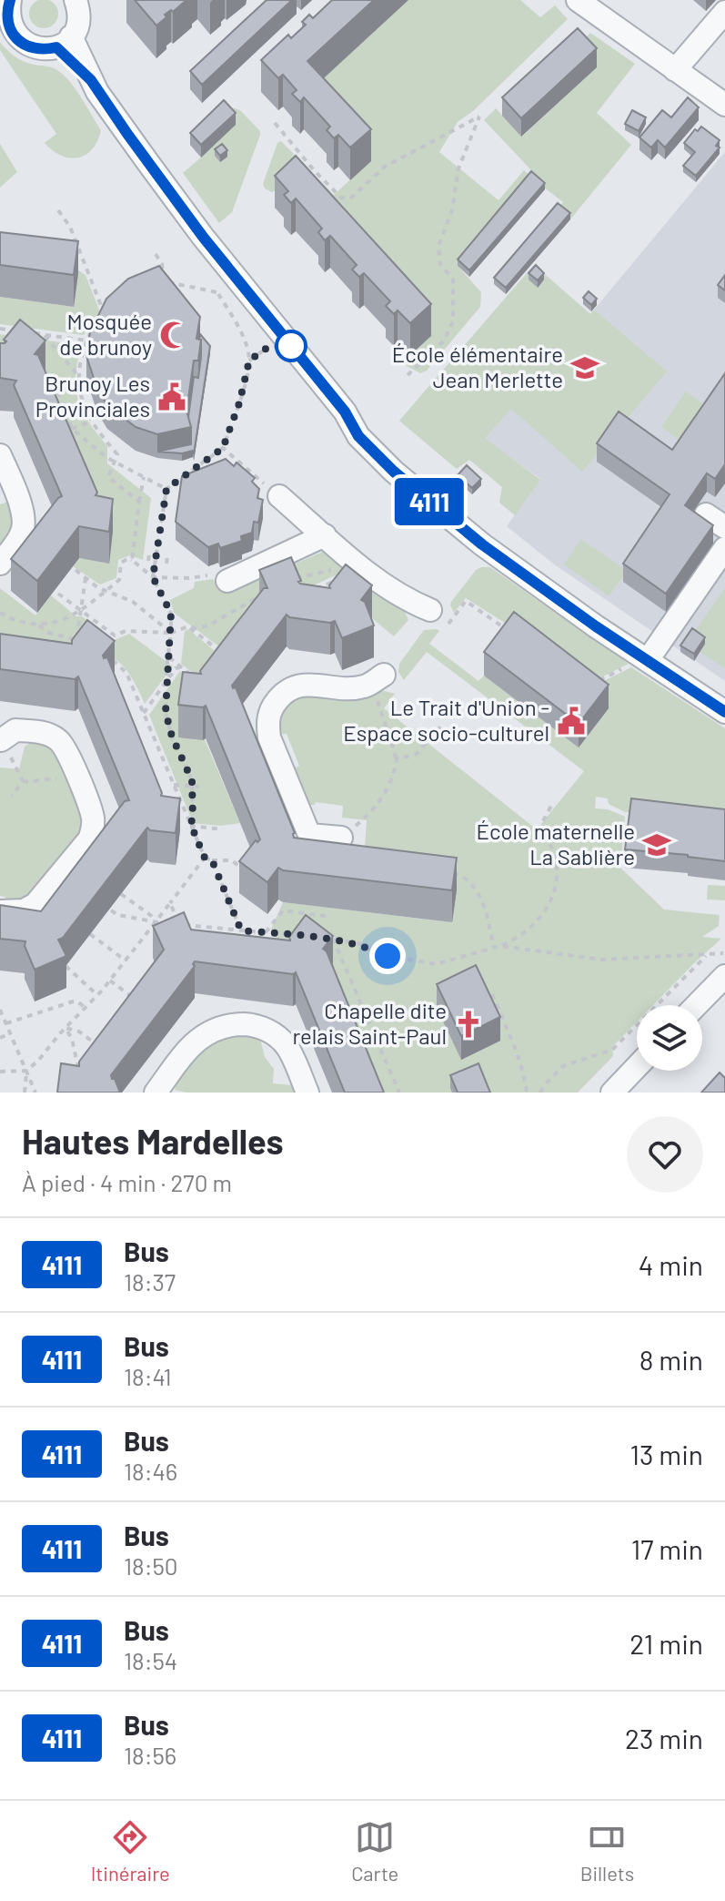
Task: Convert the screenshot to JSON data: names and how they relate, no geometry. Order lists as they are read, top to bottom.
{
  "places": {
    "mosque": ["Mosquée de brunoy"],
    "school or university": ["École élémentaire Jean Merlette", "École maternelle La Sablière"],
    "public building": ["Brunoy Les Provinciales", "Le Trait d'Union - Espace socio-culturel"],
    "church": ["Chapelle dite relais Saint-Paul"]
  },
  "lines": ["bus line 4111"],
  "page": {
    "on_map": "4111",
    "heading": ["Hautes Mardelles", "À pied · 4 min · 270 m"],
    "list": [
      {
        "mark": "4111",
        "name": "Bus",
        "note": "18:37",
        "value": "4 min"
      },
      {
        "mark": "4111",
        "name": "Bus",
        "note": "18:41",
        "value": "8 min"
      },
      {
        "mark": "4111",
        "name": "Bus",
        "note": "18:46",
        "value": "13 min"
      },
      {
        "mark": "4111",
        "name": "Bus",
        "note": "18:50",
        "value": "17 min"
      },
      {
        "mark": "4111",
        "name": "Bus",
        "note": "18:54",
        "value": "21 min"
      },
      {
        "mark": "4111",
        "name": "Bus",
        "note": "18:56",
        "value": "23 min"
      }
    ],
    "tabs": ["Itinéraire", "Carte", "Billets"]
  }
}
